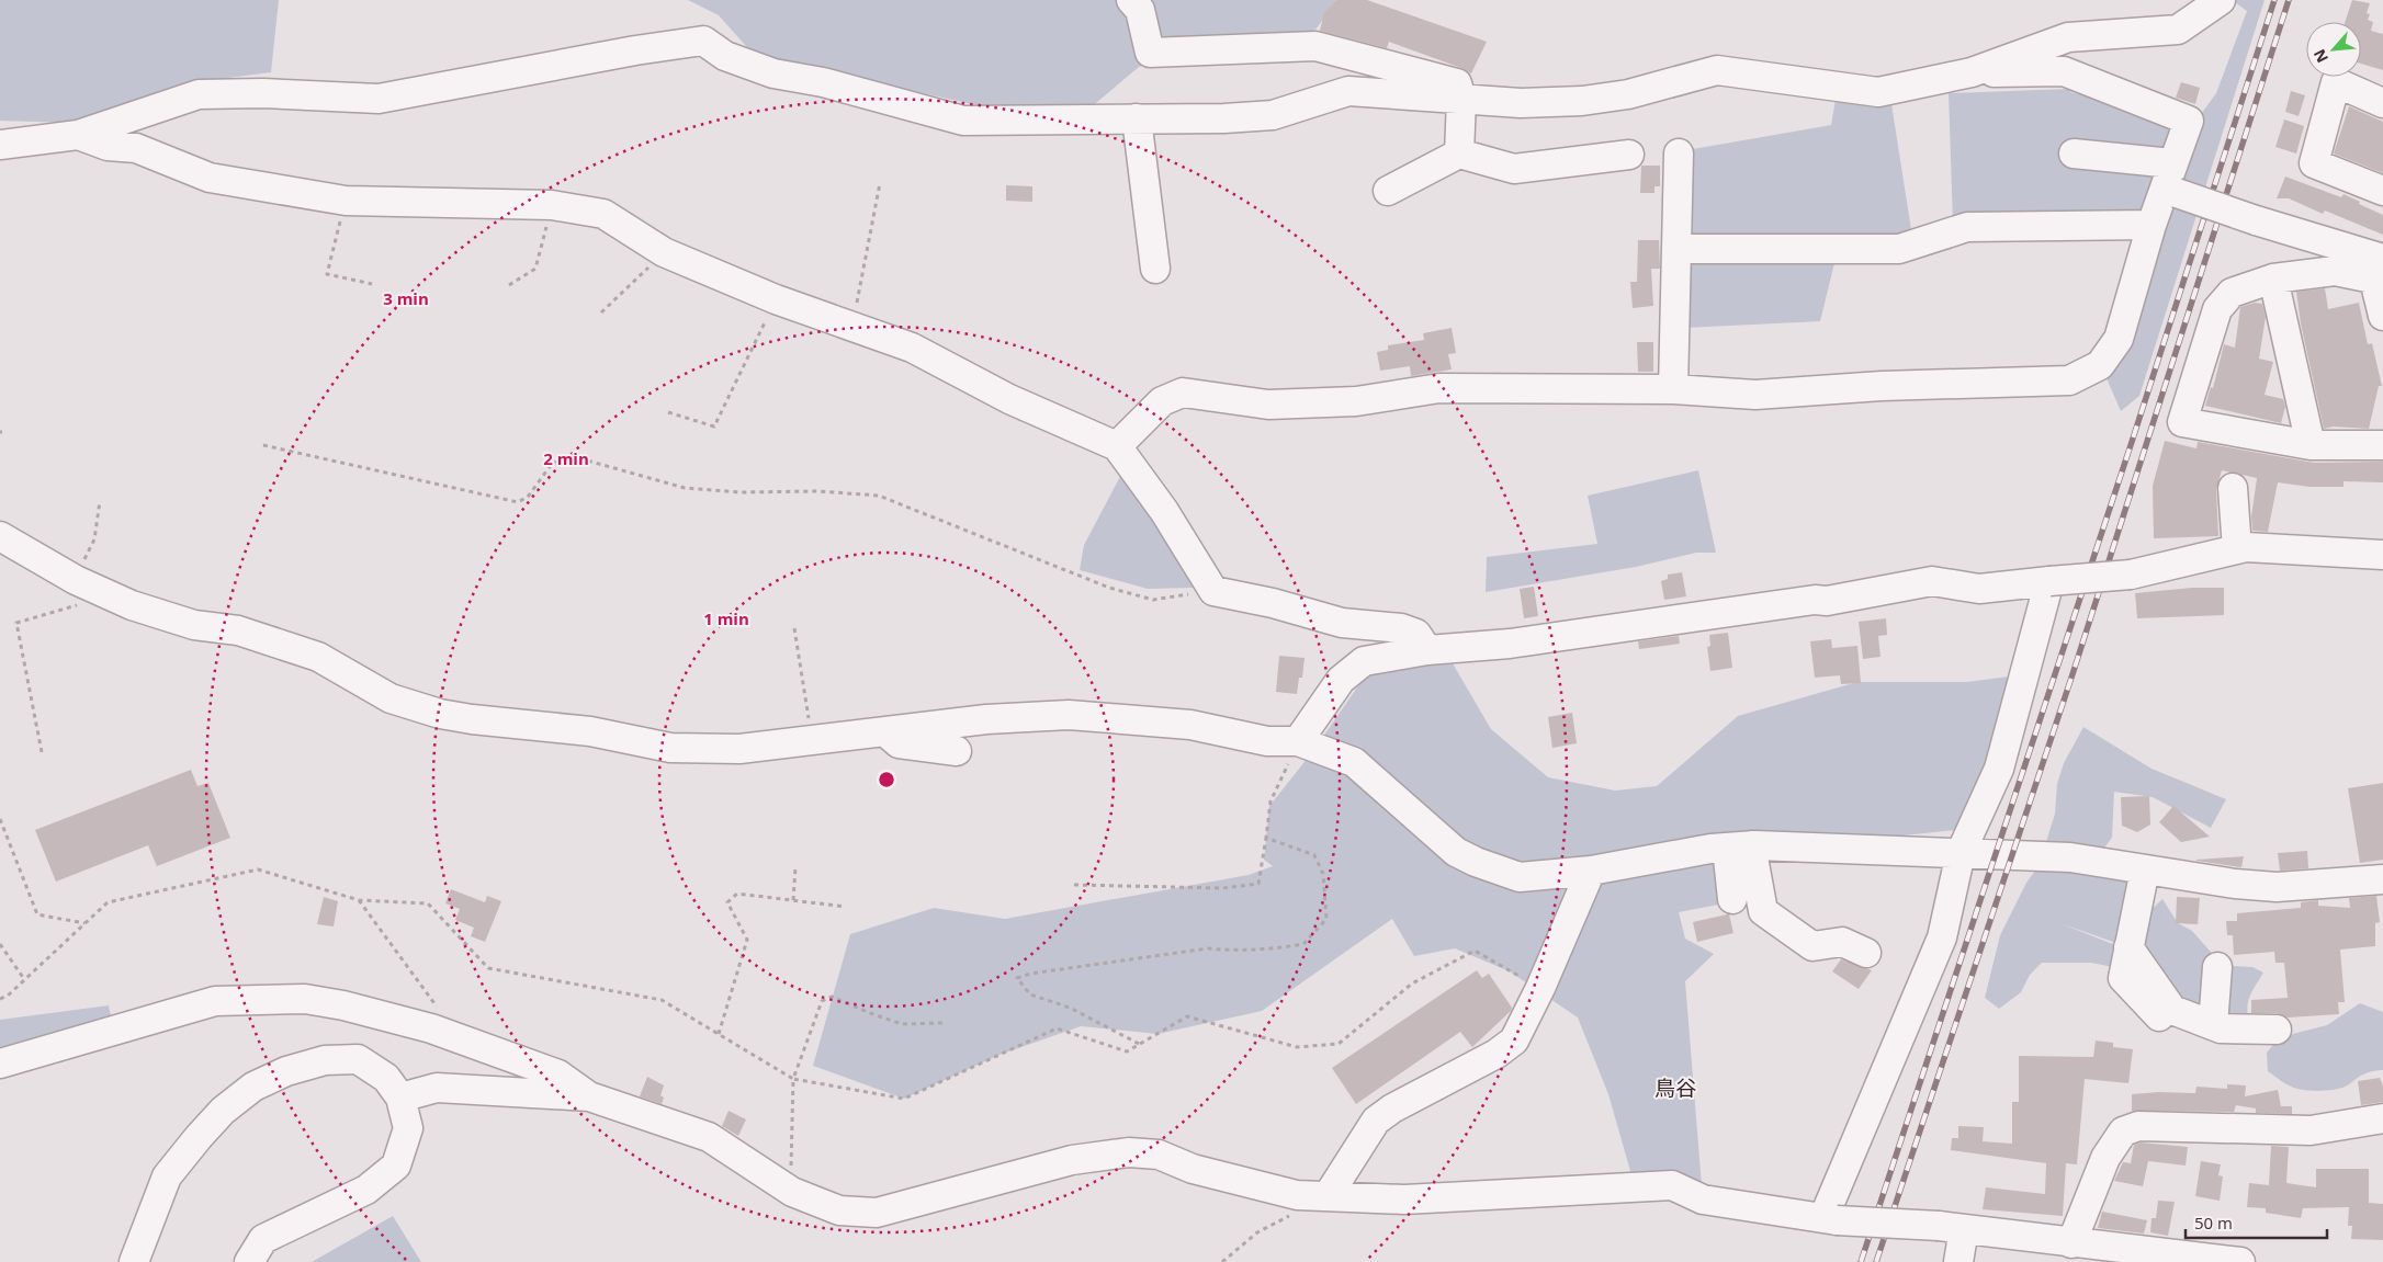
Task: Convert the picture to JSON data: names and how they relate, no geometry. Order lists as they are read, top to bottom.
{
  "districts": ["鳥谷"],
  "scale_bar": "50 m",
  "north": "bottom left",
  "rings": ["3 min", "2 min", "1 min"]
}
